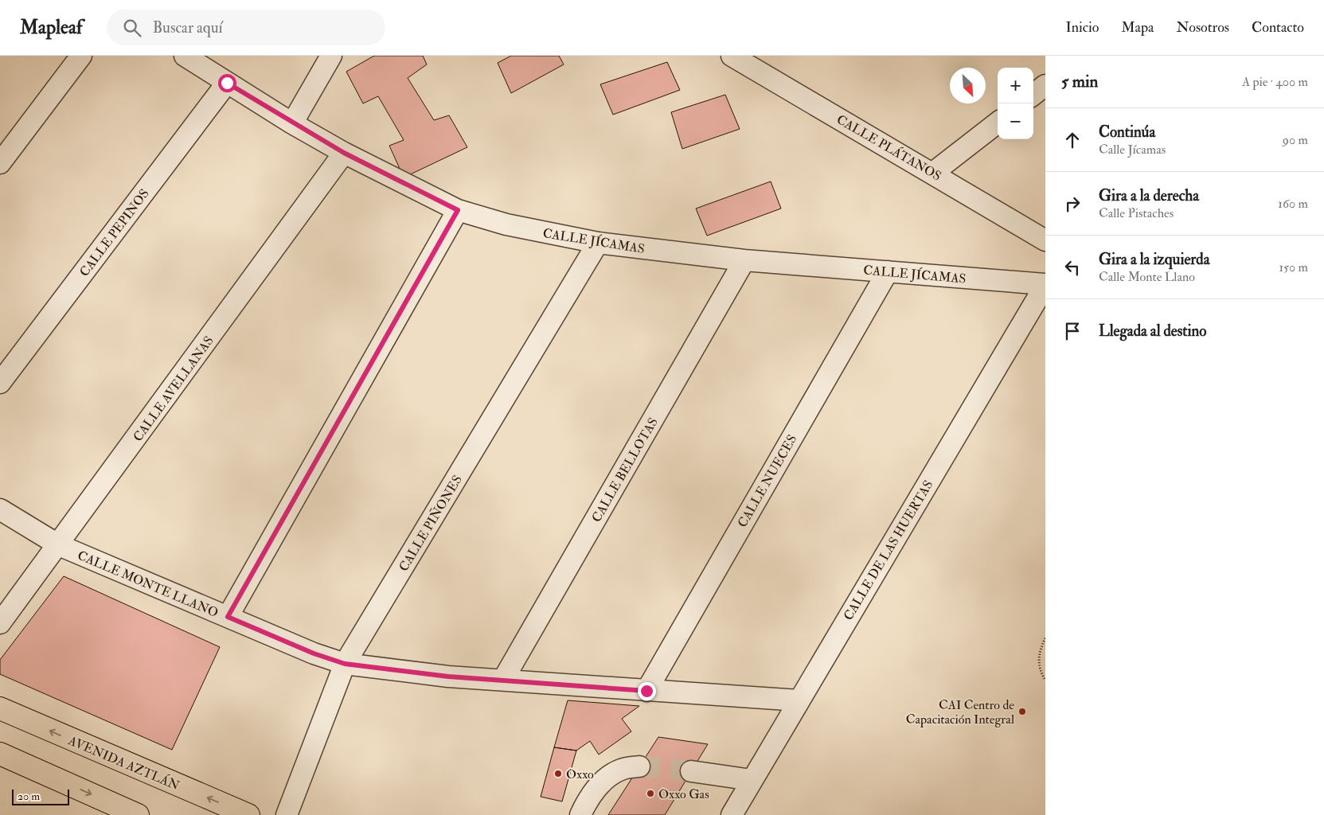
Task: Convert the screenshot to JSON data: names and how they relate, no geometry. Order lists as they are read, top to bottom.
{
  "streets": {
    "main road": ["AVENIDA AZTLÁN"],
    "street": [
      "CALLE PLÁTANOS",
      "CALLE PEPINOS",
      "CALLE JÍCAMAS",
      "CALLE AVELLANAS",
      "CALLE BELLOTAS",
      "CALLE NUECES",
      "CALLE PIÑONES",
      "CALLE DE LAS HUERTAS",
      "CALLE MONTE LLANO"
    ]
  },
  "crossings": [
    ["CALLE PEPINOS", "CALLE JÍCAMAS"],
    ["CALLE JÍCAMAS", "CALLE AVELLANAS"],
    ["CALLE JÍCAMAS", "CALLE BELLOTAS"],
    ["CALLE JÍCAMAS", "CALLE NUECES"],
    ["CALLE JÍCAMAS", "CALLE PIÑONES"],
    ["CALLE JÍCAMAS", "CALLE DE LAS HUERTAS"],
    ["CALLE AVELLANAS", "CALLE MONTE LLANO"],
    ["CALLE BELLOTAS", "CALLE MONTE LLANO"],
    ["CALLE NUECES", "CALLE MONTE LLANO"],
    ["CALLE PIÑONES", "CALLE MONTE LLANO"],
    ["CALLE DE LAS HUERTAS", "CALLE MONTE LLANO"]
  ],
  "places": ["CAI Centro de Capacitación Integral", "Oxxo", "Oxxo Gas"],
  "scale_bar": "20 m",
  "north": "bottom right",
  "page": {
    "header": "Mapleaf",
    "search": "Buscar aquí",
    "nav": [
      "Inicio",
      "Mapa",
      "Nosotros",
      "Contacto"
    ],
    "heading": ["5 min", "A pie · 400 m"],
    "map_buttons": ["+", "−"],
    "list": [
      ["Continúa", "Calle Jícamas", "90 m"],
      ["Gira a la derecha", "Calle Pistaches", "160 m"],
      ["Gira a la izquierda", "Calle Monte Llano", "150 m"],
      "Llegada al destino"
    ],
    "scale": "20 m"
  }
}
